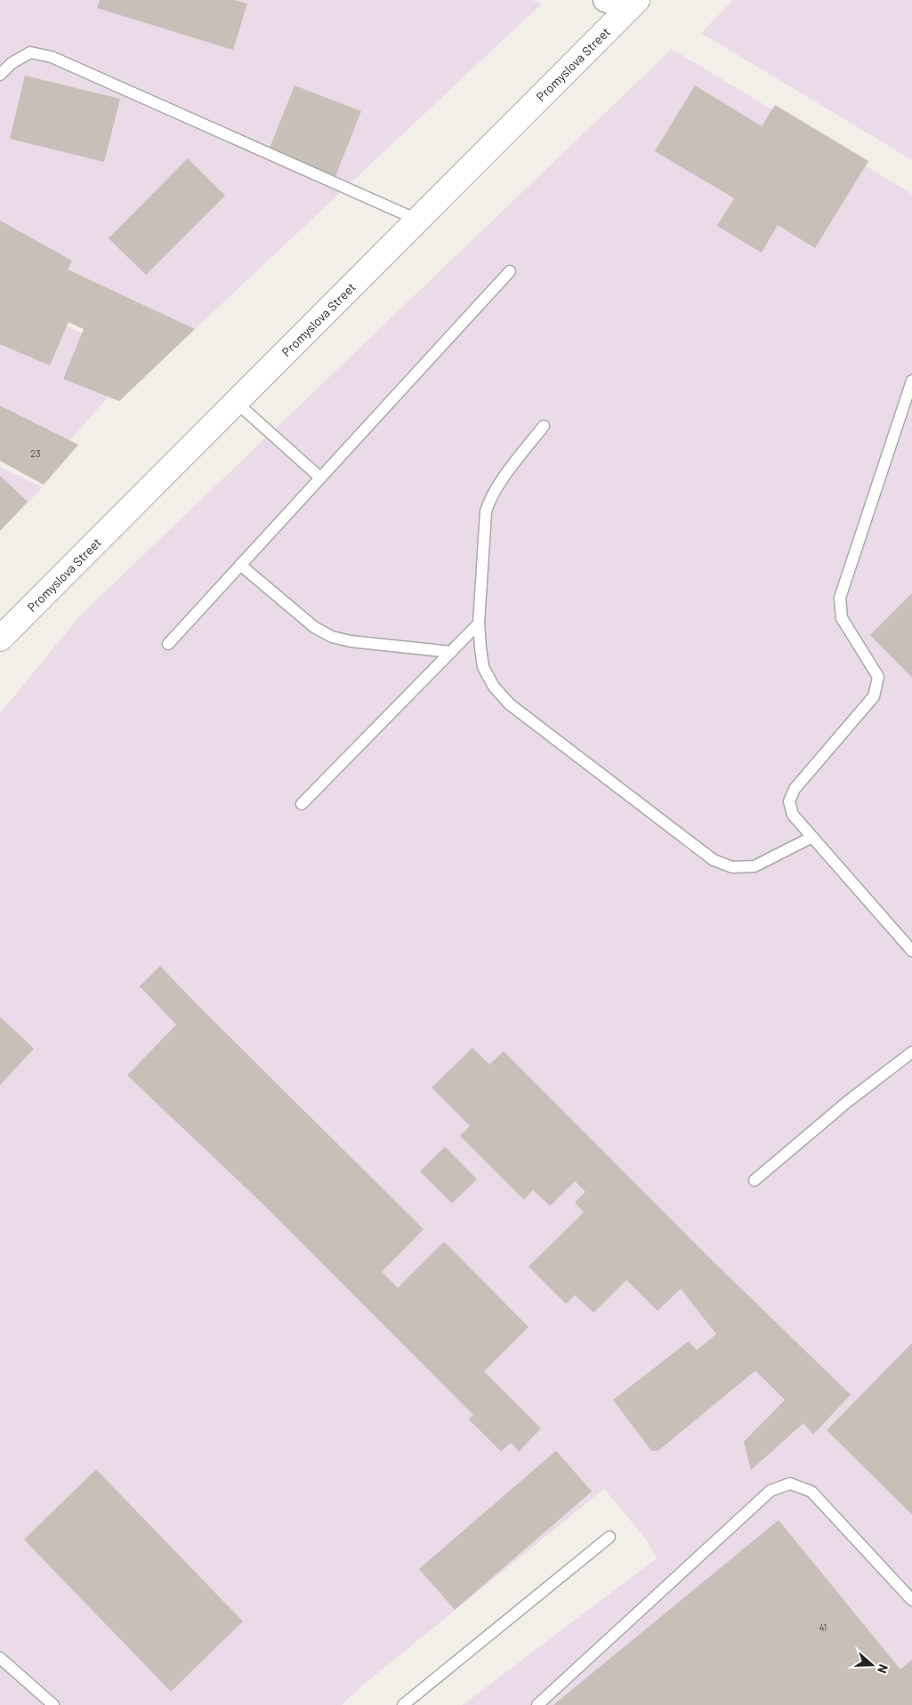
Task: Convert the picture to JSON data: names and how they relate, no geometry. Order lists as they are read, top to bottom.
{
  "streets": {
    "street": ["Promyslova Street"]
  },
  "house_numbers": ["23", "41"],
  "north": "right"
}
